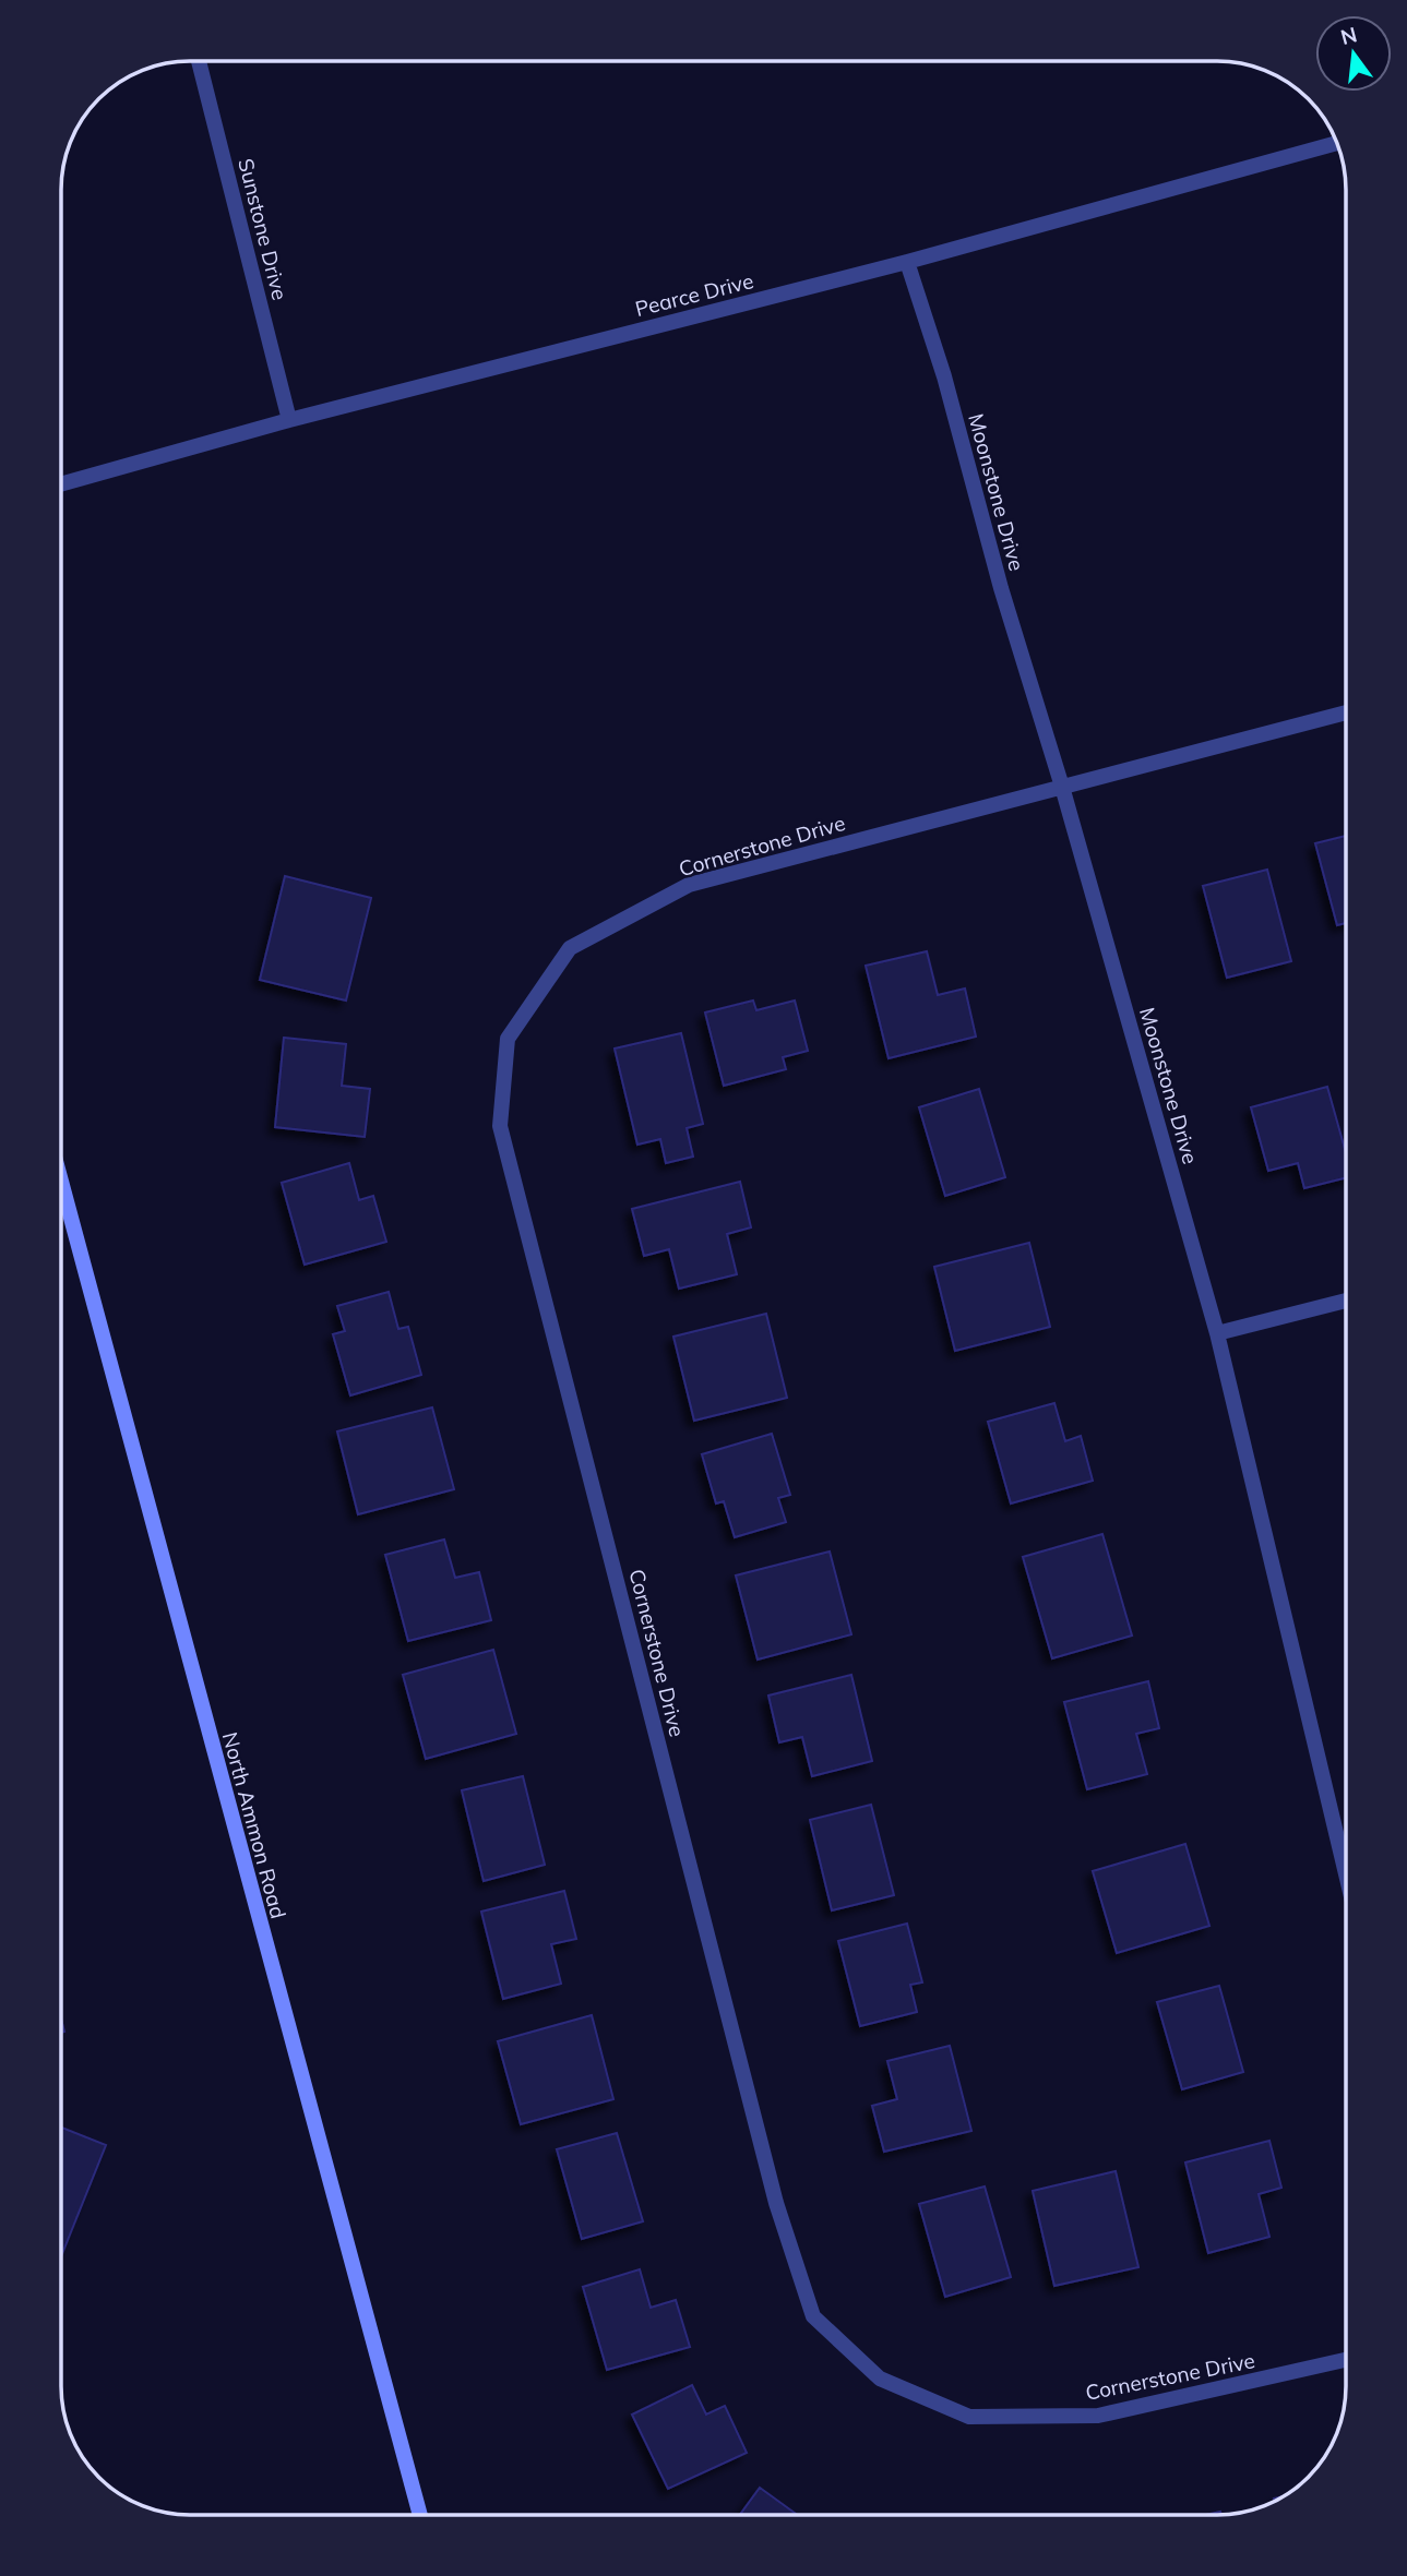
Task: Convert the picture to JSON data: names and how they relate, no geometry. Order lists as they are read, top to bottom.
{
  "streets": {
    "main road": ["North Ammon Road"],
    "street": [
      "Sunstone Drive",
      "Pearce Drive",
      "Moonstone Drive",
      "Cornerstone Drive"
    ]
  },
  "crossings": [
    ["Sunstone Drive", "Pearce Drive"],
    ["Pearce Drive", "Moonstone Drive"],
    ["Moonstone Drive", "Cornerstone Drive"]
  ],
  "north": "top"
}
